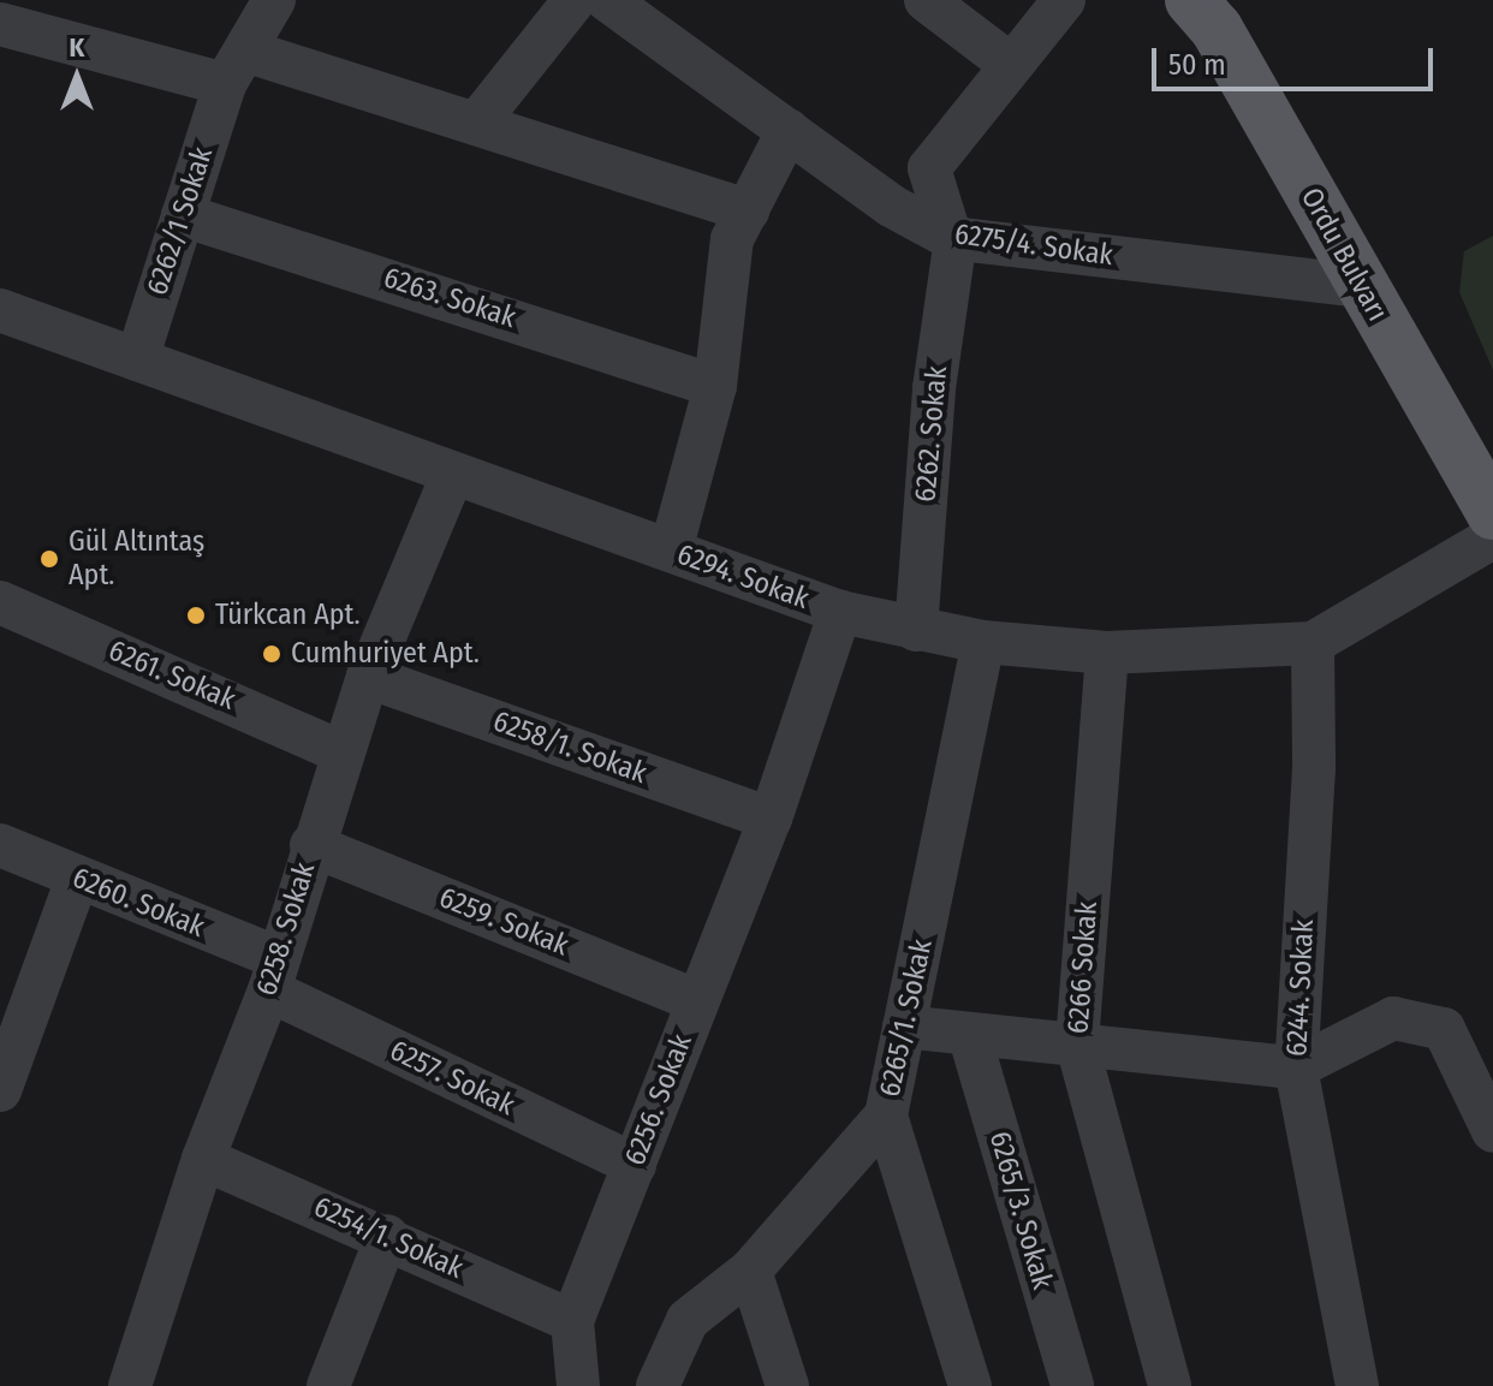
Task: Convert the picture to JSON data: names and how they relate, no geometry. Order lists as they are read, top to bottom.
{
  "streets": {
    "main road": ["Ordu Bulvarı"],
    "street": [
      "6262/1 Sokak",
      "6275/4. Sokak",
      "6263. Sokak",
      "6262. Sokak",
      "6294. Sokak",
      "6261. Sokak",
      "6258/1. Sokak",
      "6260. Sokak",
      "6259. Sokak",
      "6258. Sokak",
      "6266 Sokak",
      "6244. Sokak",
      "6265/1. Sokak",
      "6257. Sokak",
      "6256. Sokak",
      "6265/3. Sokak",
      "6254/1. Sokak"
    ]
  },
  "crossings": [
    ["6262/1 Sokak", "6263. Sokak"],
    ["6262/1 Sokak", "6294. Sokak"],
    ["6275/4. Sokak", "Ordu Bulvarı"],
    ["6275/4. Sokak", "6262. Sokak"],
    ["6262. Sokak", "6294. Sokak"],
    ["6294. Sokak", "6258. Sokak"],
    ["6294. Sokak", "6266 Sokak"],
    ["6294. Sokak", "6244. Sokak"],
    ["6294. Sokak", "6265/1. Sokak"],
    ["6294. Sokak", "6256. Sokak"],
    ["6261. Sokak", "6258. Sokak"],
    ["6258/1. Sokak", "6258. Sokak"],
    ["6258/1. Sokak", "6256. Sokak"],
    ["6260. Sokak", "6258. Sokak"],
    ["6260. Sokak", "6257. Sokak"],
    ["6259. Sokak", "6258. Sokak"],
    ["6259. Sokak", "6256. Sokak"],
    ["6258. Sokak", "6257. Sokak"],
    ["6258. Sokak", "6254/1. Sokak"],
    ["6257. Sokak", "6256. Sokak"],
    ["6256. Sokak", "6254/1. Sokak"]
  ],
  "places": ["Gül Altıntaş Apt.", "Türkcan Apt.", "Cumhuriyet Apt."],
  "scale_bar": "50 m",
  "north": "top"
}
